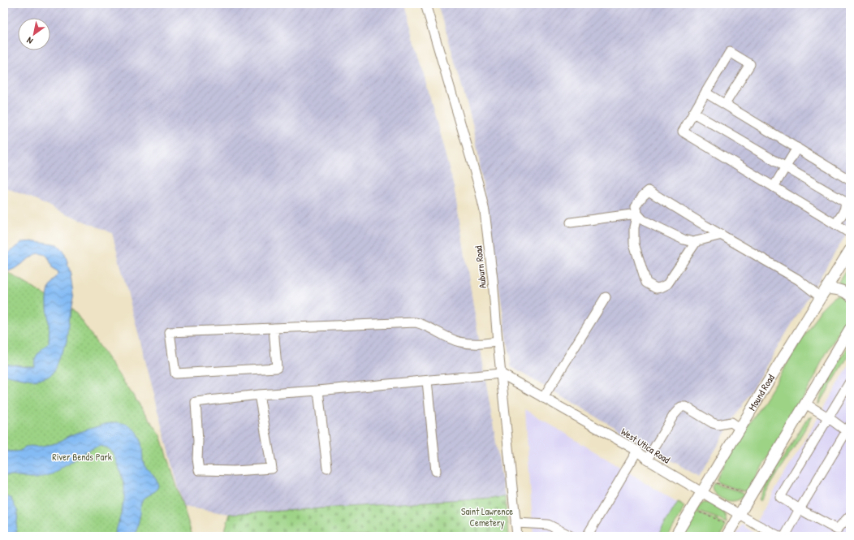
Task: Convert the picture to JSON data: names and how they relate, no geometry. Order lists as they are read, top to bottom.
{
  "streets": {
    "main road": ["Mound Road"],
    "street": ["Auburn Road", "West Utica Road"]
  },
  "crossings": [
    ["Auburn Road", "West Utica Road"],
    ["Mound Road", "West Utica Road"]
  ],
  "parks": ["River Bends Park", "Saint Lawrence Cemetery"],
  "north": "bottom left"
}
